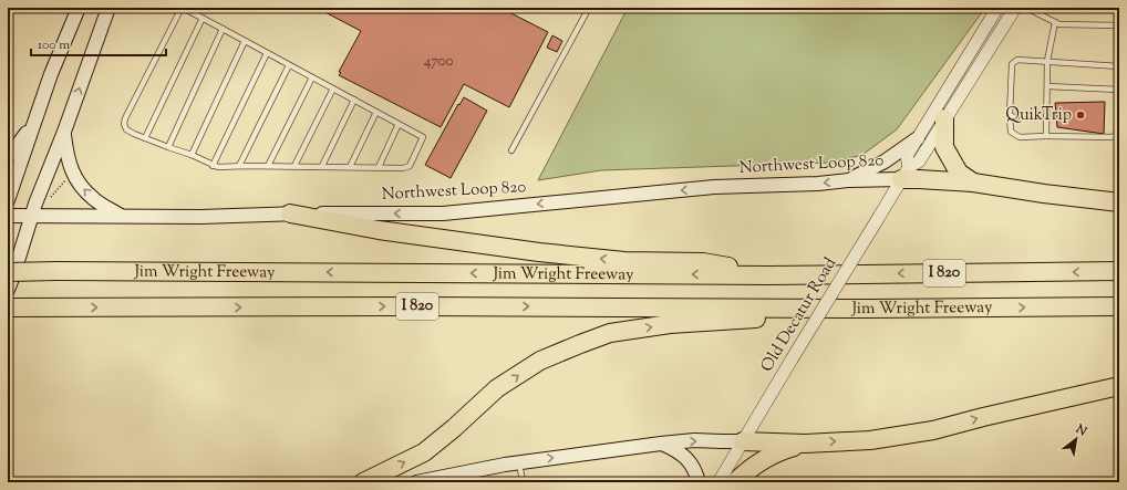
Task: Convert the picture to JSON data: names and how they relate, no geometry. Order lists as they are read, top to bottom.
{
  "streets": {
    "highway": ["Jim Wright Freeway", "I 820"],
    "main road": ["Northwest Loop 820"],
    "street": ["Old Decatur Road"]
  },
  "crossings": [
    ["Northwest Loop 820", "Old Decatur Road"]
  ],
  "one_way": ["Northwest Loop 820"],
  "places": ["QuikTrip"],
  "house_numbers": ["4700"],
  "scale_bar": "100 m",
  "north": "top right"
}
